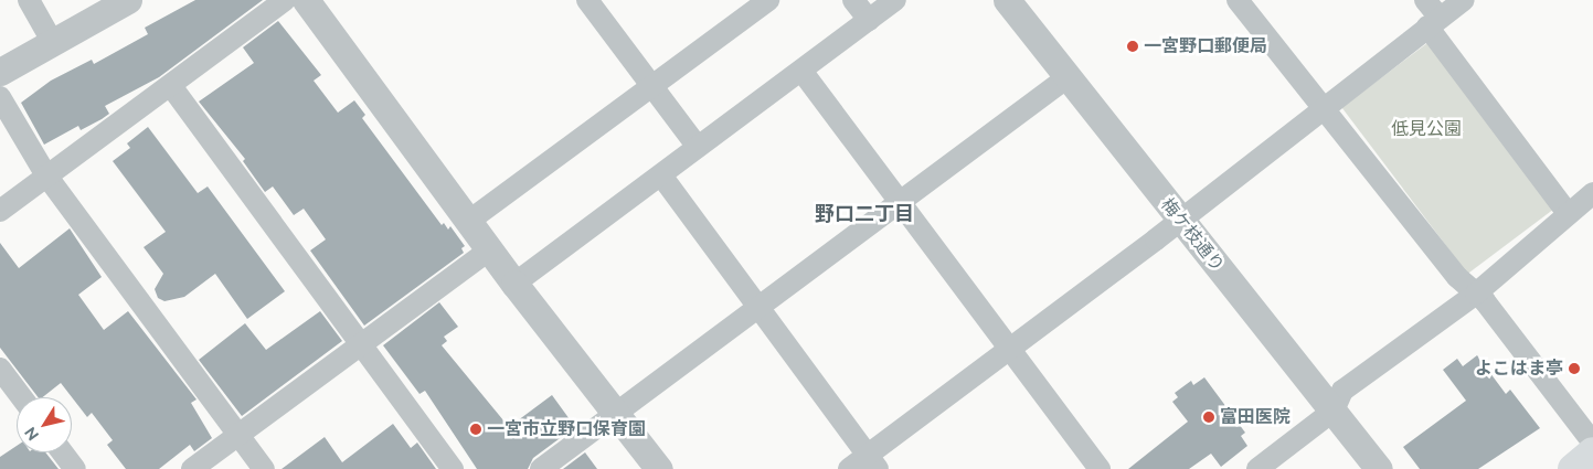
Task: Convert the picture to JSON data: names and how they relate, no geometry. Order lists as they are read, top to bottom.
{
  "streets": {
    "street": ["梅ケ枝通り"]
  },
  "districts": ["野口二丁目"],
  "parks": ["低見公園"],
  "places": [
    "一宮野口郵便局",
    "よこはま亭",
    "富田医院",
    "一宮市立野口保育園"
  ],
  "north": "bottom left"
}
